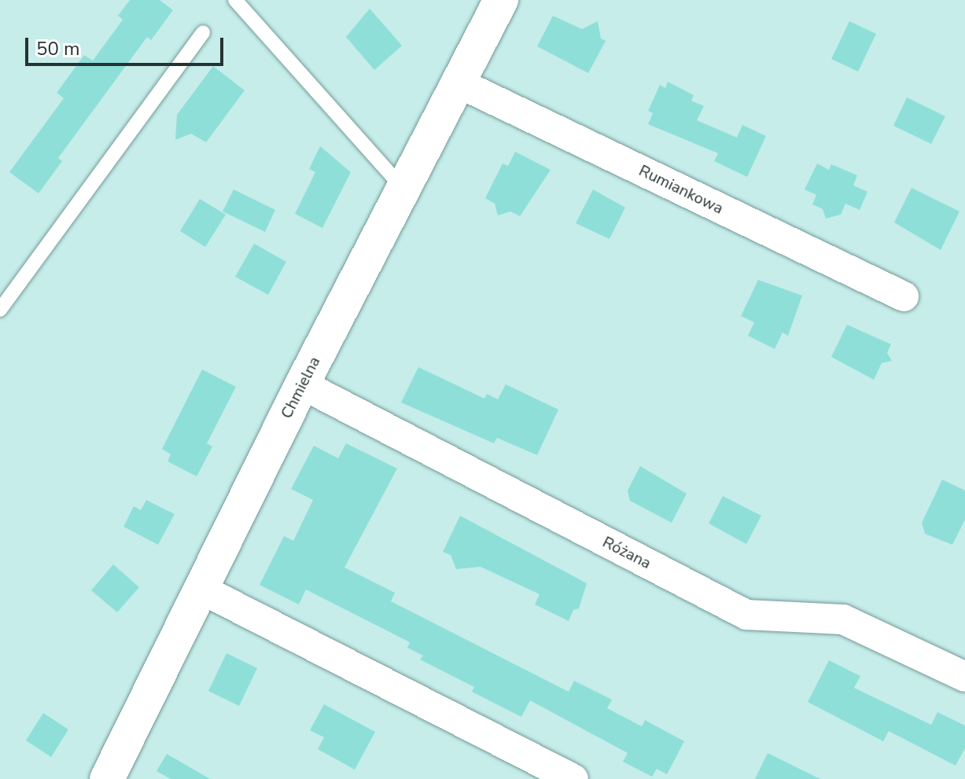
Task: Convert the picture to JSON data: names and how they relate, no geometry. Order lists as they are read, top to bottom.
{
  "streets": {
    "street": ["Rumiankowa", "Chmielna", "Różana"]
  },
  "crossings": [
    ["Rumiankowa", "Chmielna"],
    ["Chmielna", "Różana"]
  ],
  "scale_bar": "50 m"
}
